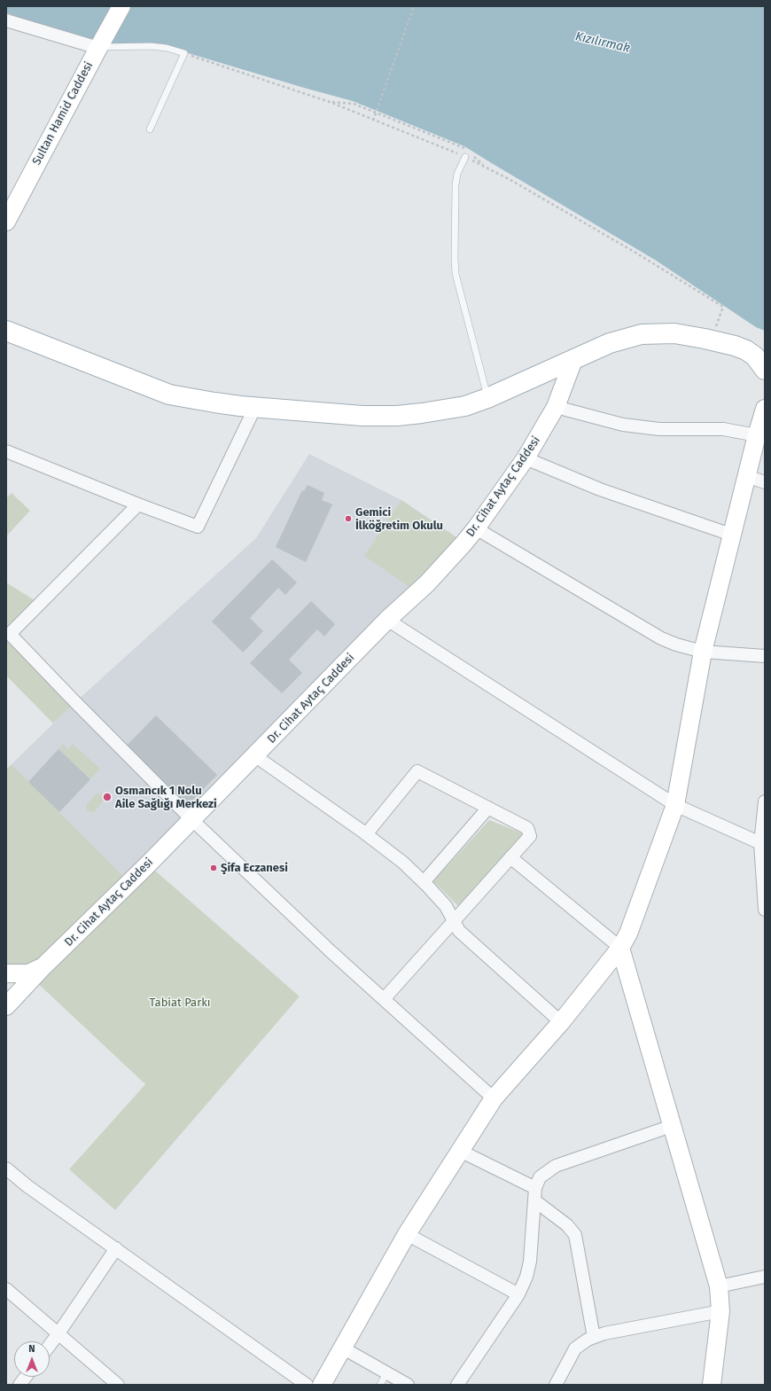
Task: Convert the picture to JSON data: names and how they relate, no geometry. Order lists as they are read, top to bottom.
{
  "streets": {
    "street": ["Sultan Hamid Caddesi", "Dr. Cihat Aytaç Caddesi"]
  },
  "water": ["Kızılırmak"],
  "parks": ["Tabiat Parkı"],
  "places": ["Gemici İlköğretim Okulu", "Osmancık 1 Nolu Aile Sağlığı Merkezi", "Şifa Eczanesi"],
  "north": "top"
}
